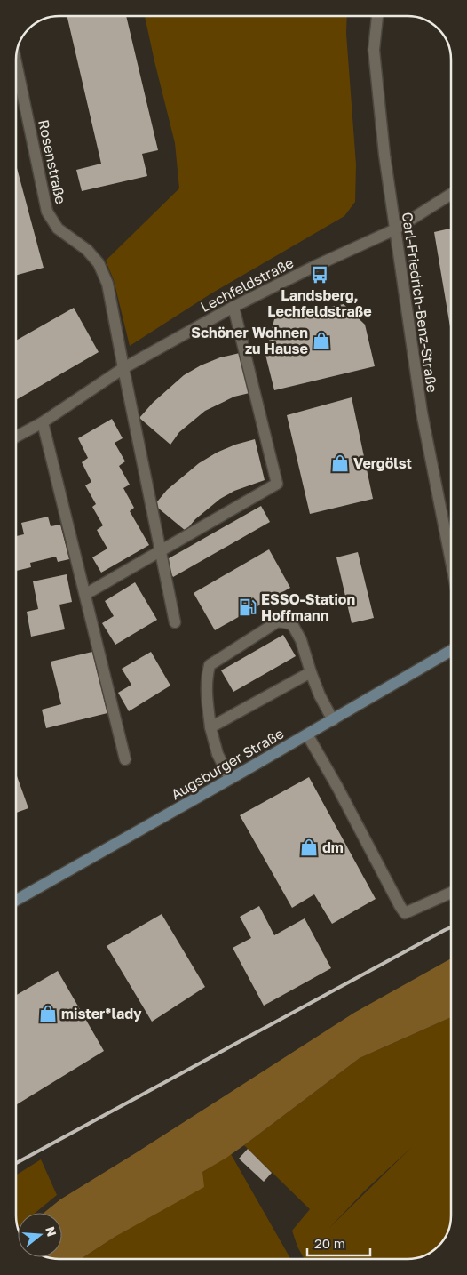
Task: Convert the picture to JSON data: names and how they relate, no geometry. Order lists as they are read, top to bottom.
{
  "streets": {
    "main road": ["Augsburger Straße"],
    "street": ["Rosenstraße", "Lechfeldstraße", "Carl-Friedrich-Benz-Straße"]
  },
  "crossings": [
    ["Rosenstraße", "Lechfeldstraße"],
    ["Lechfeldstraße", "Carl-Friedrich-Benz-Straße"]
  ],
  "places": {
    "bus stop": ["Landsberg, Lechfeldstraße"],
    "shop": [
      "Schöner Wohnen zu Hause",
      "Vergölst",
      "dm",
      "mister*lady"
    ],
    "fuel station": ["ESSO-Station Hoffmann"]
  },
  "scale_bar": "20 m",
  "north": "right"
}
